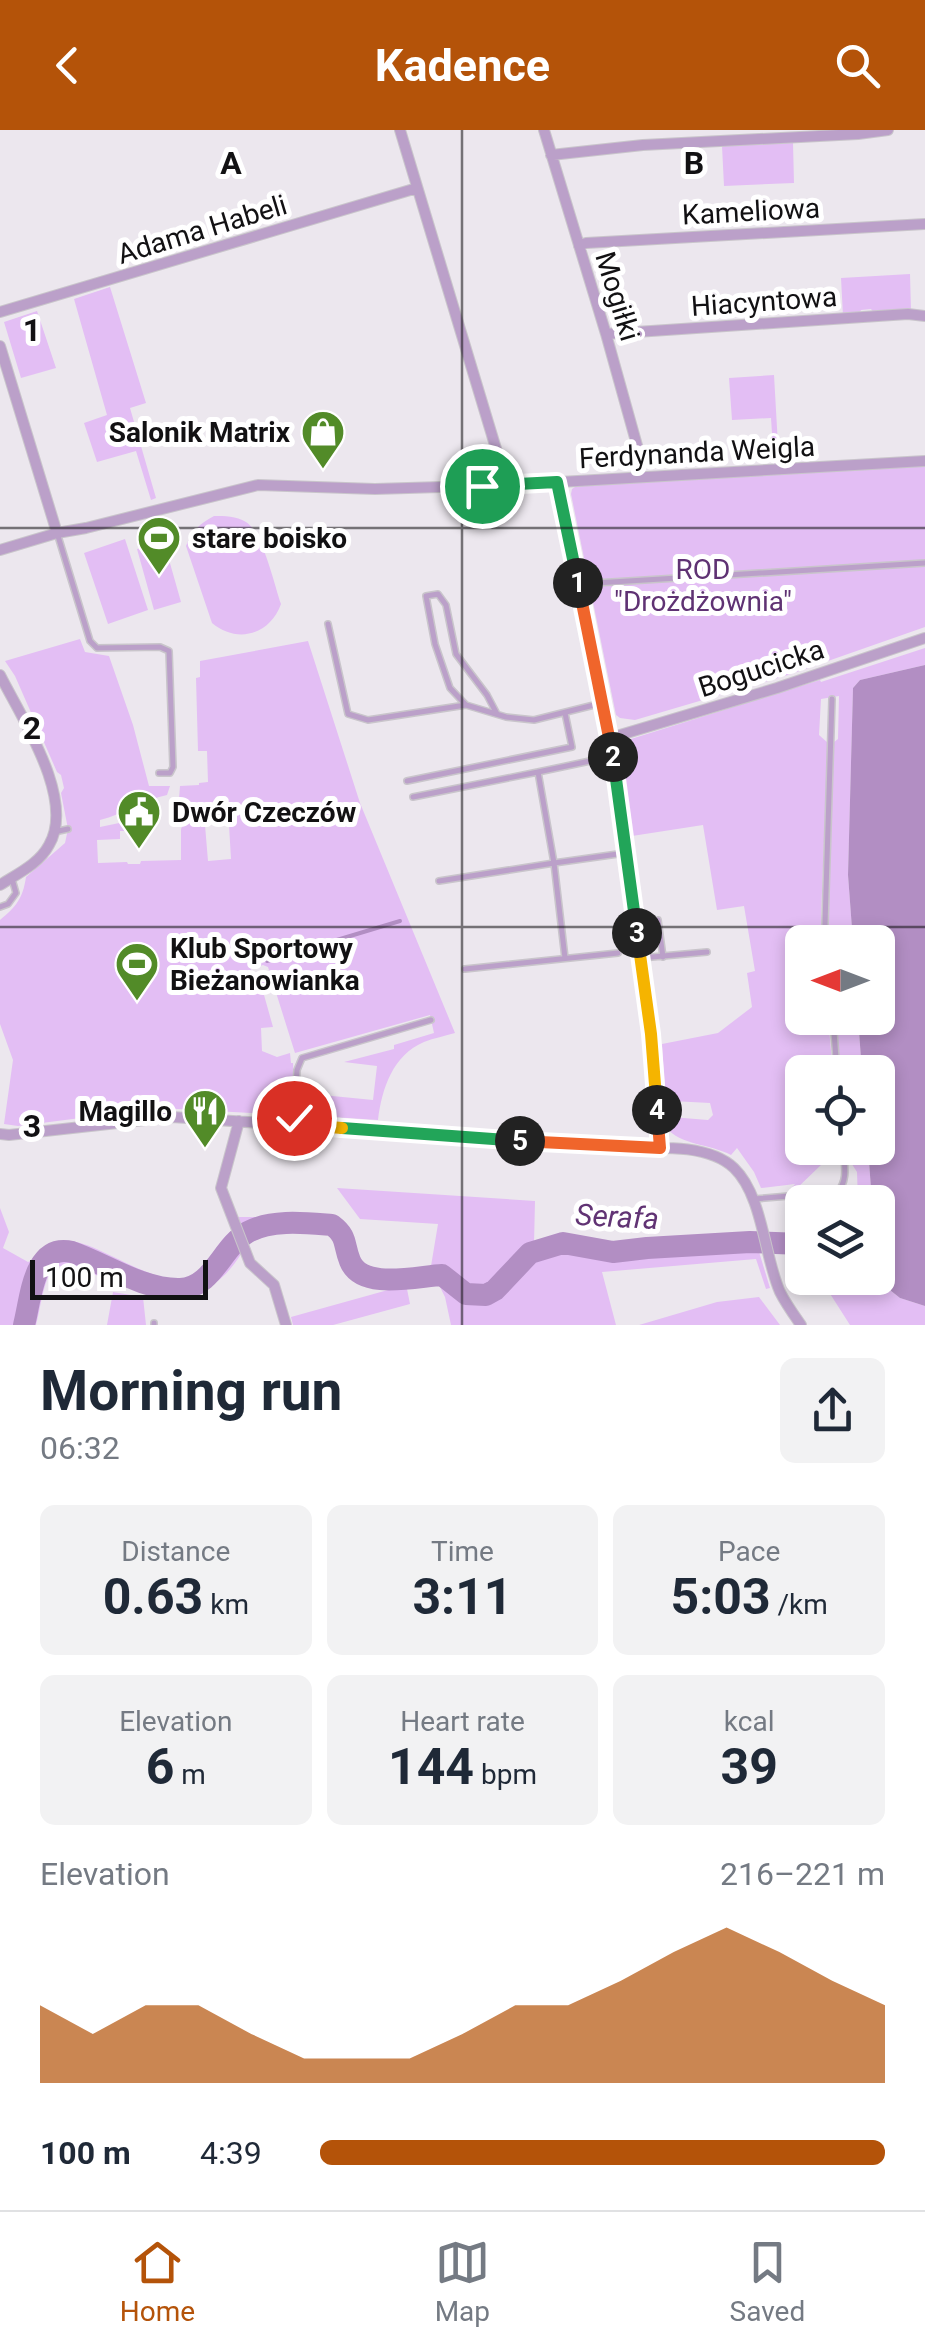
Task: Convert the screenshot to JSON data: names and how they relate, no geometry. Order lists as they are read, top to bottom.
{
  "streets": {
    "street": [
      "Kameliowa",
      "Adama Habeli",
      "Mogiłki",
      "Hiacyntowa",
      "Ferdynanda Weigla",
      "Bogucicka"
    ]
  },
  "crossings": [
    ["Kameliowa", "Mogiłki"],
    ["Mogiłki", "Hiacyntowa"],
    ["Mogiłki", "Ferdynanda Weigla"]
  ],
  "water": ["Serafa"],
  "parks": ["ROD \"Drożdżownia\""],
  "places": {
    "shop": ["Salonik Matrix"],
    "sports": ["stare boisko", "Klub Sportowy Bieżanowianka"],
    "public building": ["Dwór Czeczów"],
    "restaurant": ["Magillo"]
  },
  "scale_bar": "100 m",
  "north": "left",
  "page": {
    "header": "Kadence",
    "pins": [
      "1",
      "2",
      "3",
      "4",
      "5"
    ],
    "scale": "100 m",
    "heading": ["Morning run", "06:32"],
    "stats": [
      ["Distance", "0.63 km"],
      ["Time", "3:11"],
      ["Pace", "5:03 /km"],
      ["Elevation", "6 m"],
      ["Heart rate", "144 bpm"],
      ["kcal", "39"]
    ],
    "chart": ["Elevation", "216–221 m"],
    "list": [
      {
        "name": "100 m",
        "note": "4:39"
      }
    ],
    "tabs": ["Home", "Map", "Saved"]
  },
  "grid": {
    "columns": ["A", "B"],
    "rows": ["1", "2", "3"]
  }
}
